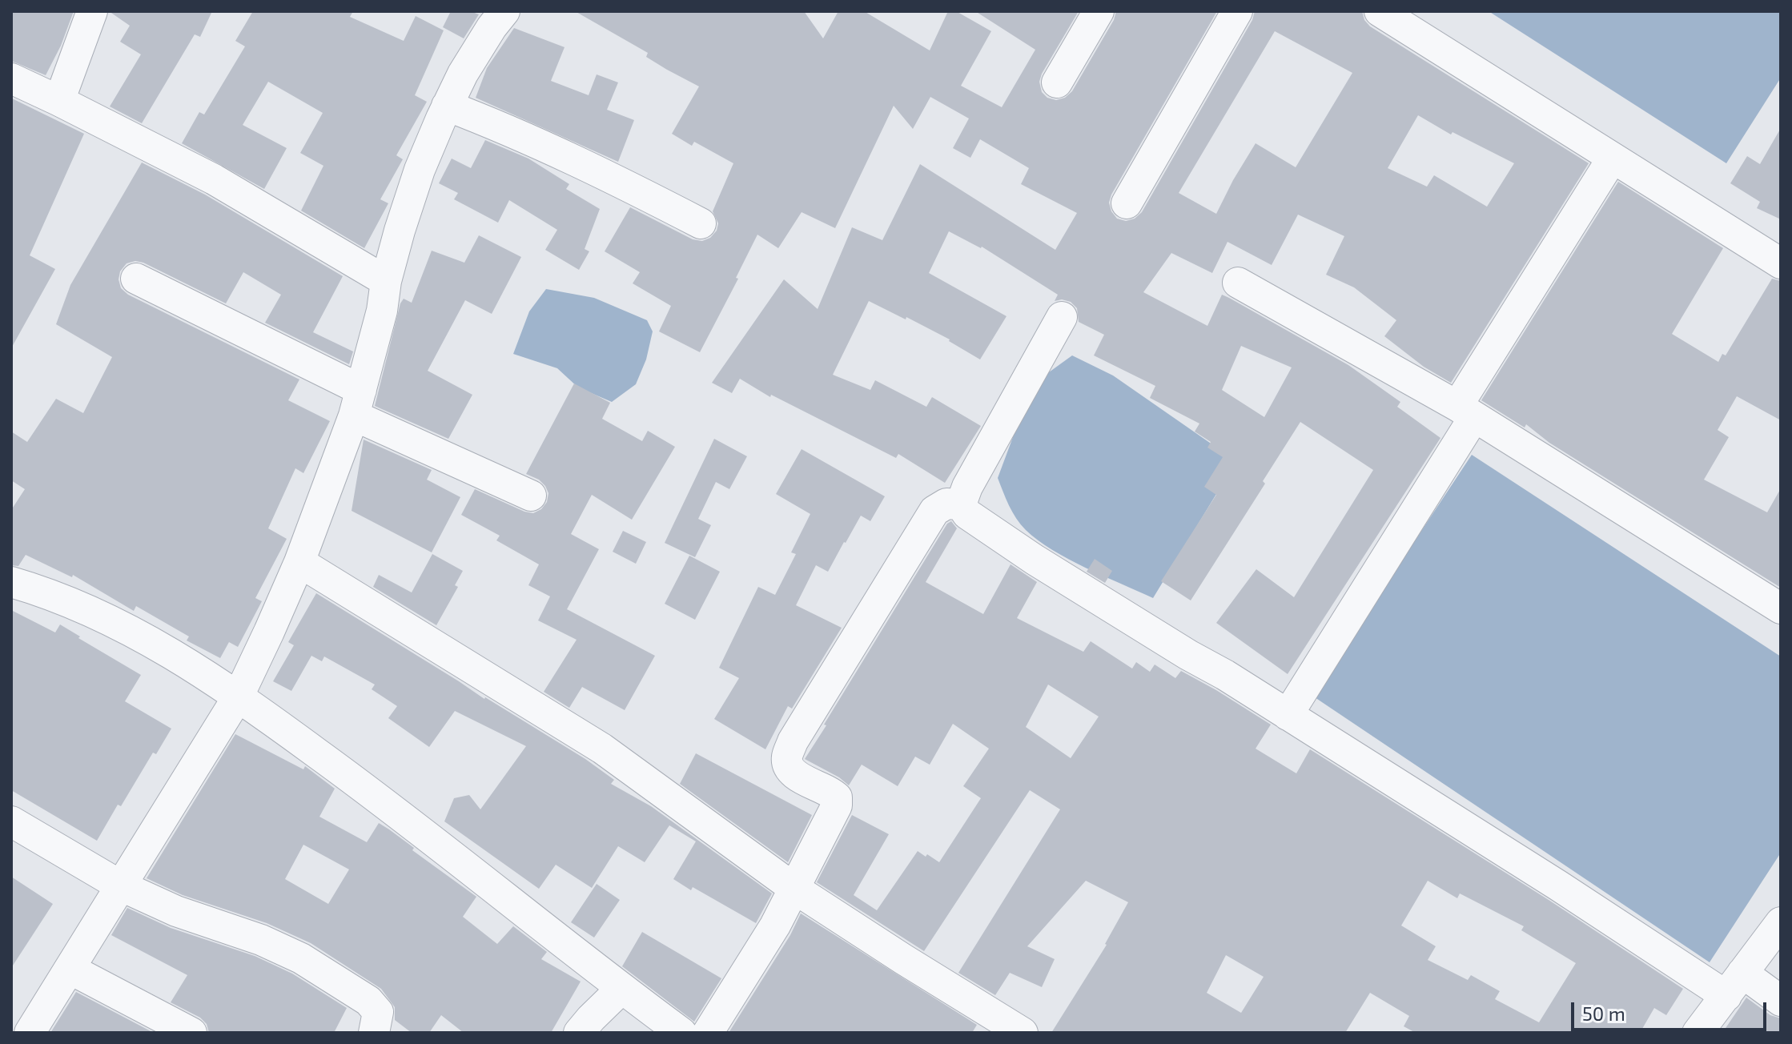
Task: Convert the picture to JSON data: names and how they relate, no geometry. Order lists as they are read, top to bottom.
{
  "scale_bar": "50 m"
}
